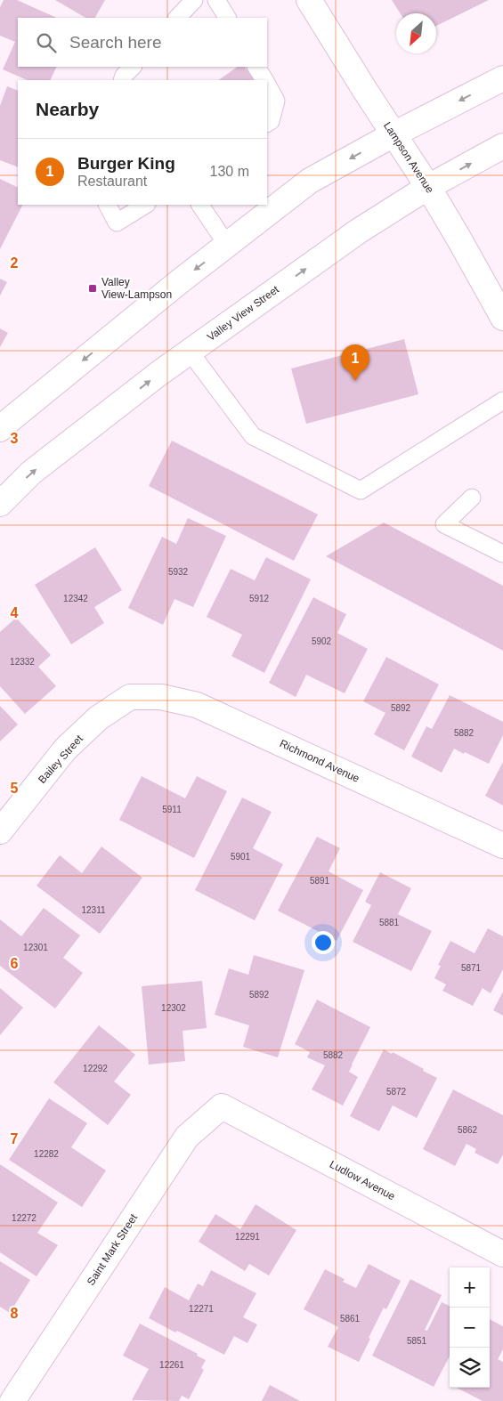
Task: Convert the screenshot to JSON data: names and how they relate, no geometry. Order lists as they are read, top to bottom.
{
  "streets": {
    "main road": [
      "Lampson Avenue",
      "Valley View Street",
      "Bailey Street",
      "Richmond Avenue",
      "Ludlow Avenue",
      "Saint Mark Street"
    ]
  },
  "crossings": [
    ["Lampson Avenue", "Valley View Street"],
    ["Bailey Street", "Richmond Avenue"],
    ["Ludlow Avenue", "Saint Mark Street"]
  ],
  "places": {
    "transit": ["Valley View-Lampson"]
  },
  "house_numbers": [
    "5932",
    "12342",
    "5912",
    "5902",
    "12332",
    "5892",
    "5882",
    "5911",
    "5901",
    "5891",
    "12311",
    "5881",
    "12301",
    "5871",
    "5892",
    "12302",
    "5882",
    "12292",
    "5872",
    "5862",
    "12282",
    "12272",
    "12291",
    "12271",
    "5861",
    "5851",
    "12261"
  ],
  "north": "bottom left",
  "page": {
    "search": "Search here",
    "heading": "Nearby",
    "list": [
      {
        "mark": "1",
        "name": "Burger King",
        "note": "Restaurant",
        "value": "130 m"
      }
    ],
    "pins": "1",
    "map_buttons": ["+", "−"]
  },
  "grid": {
    "rows": [
      "2",
      "3",
      "4",
      "5",
      "6",
      "7",
      "8"
    ]
  }
}
